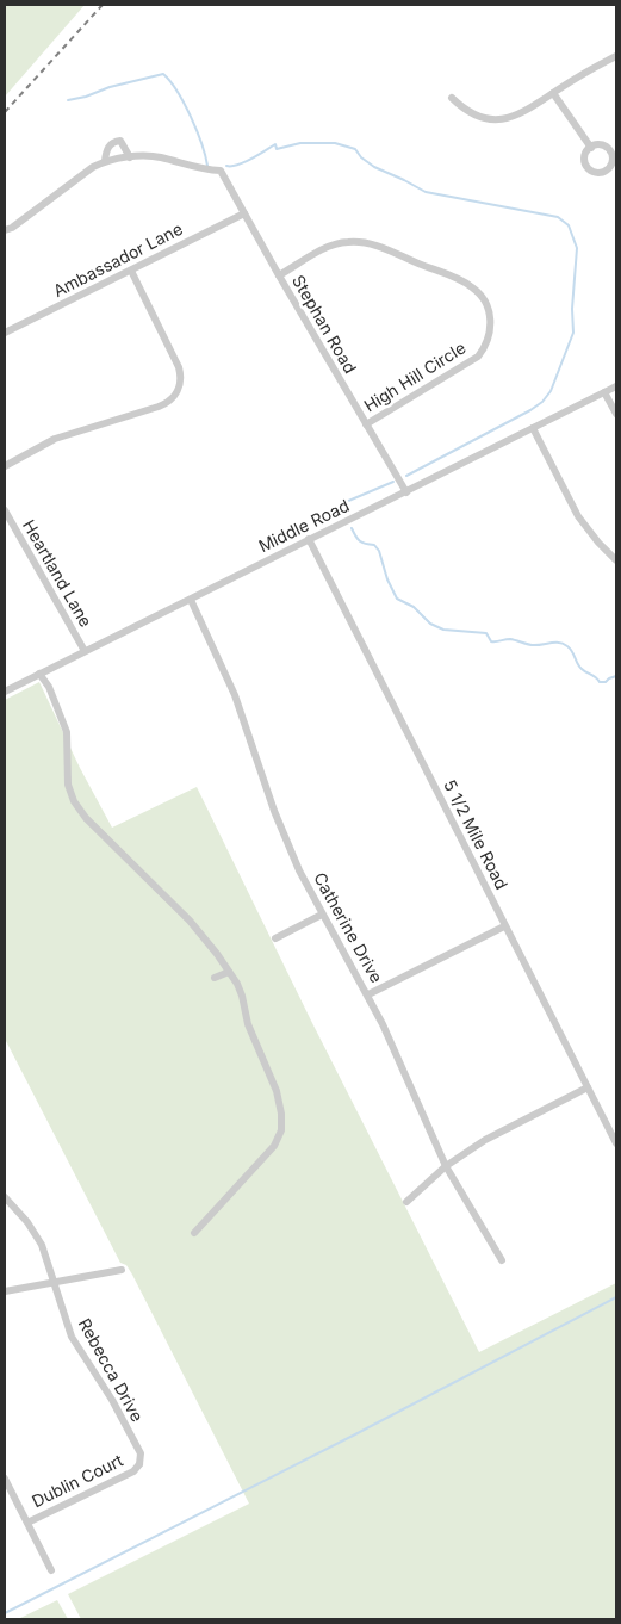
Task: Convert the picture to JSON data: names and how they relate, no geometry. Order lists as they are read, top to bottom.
{
  "streets": {
    "street": [
      "Ambassador Lane",
      "Stephan Road",
      "High Hill Circle",
      "Middle Road",
      "Heartland Lane",
      "5 1/2 Mile Road",
      "Catherine Drive",
      "Rebecca Drive",
      "Dublin Court"
    ]
  },
  "crossings": [
    ["Ambassador Lane", "Stephan Road"],
    ["Stephan Road", "High Hill Circle"],
    ["Stephan Road", "Middle Road"],
    ["Middle Road", "Heartland Lane"],
    ["Middle Road", "5 1/2 Mile Road"],
    ["Middle Road", "Catherine Drive"],
    ["Rebecca Drive", "Dublin Court"]
  ]
}
